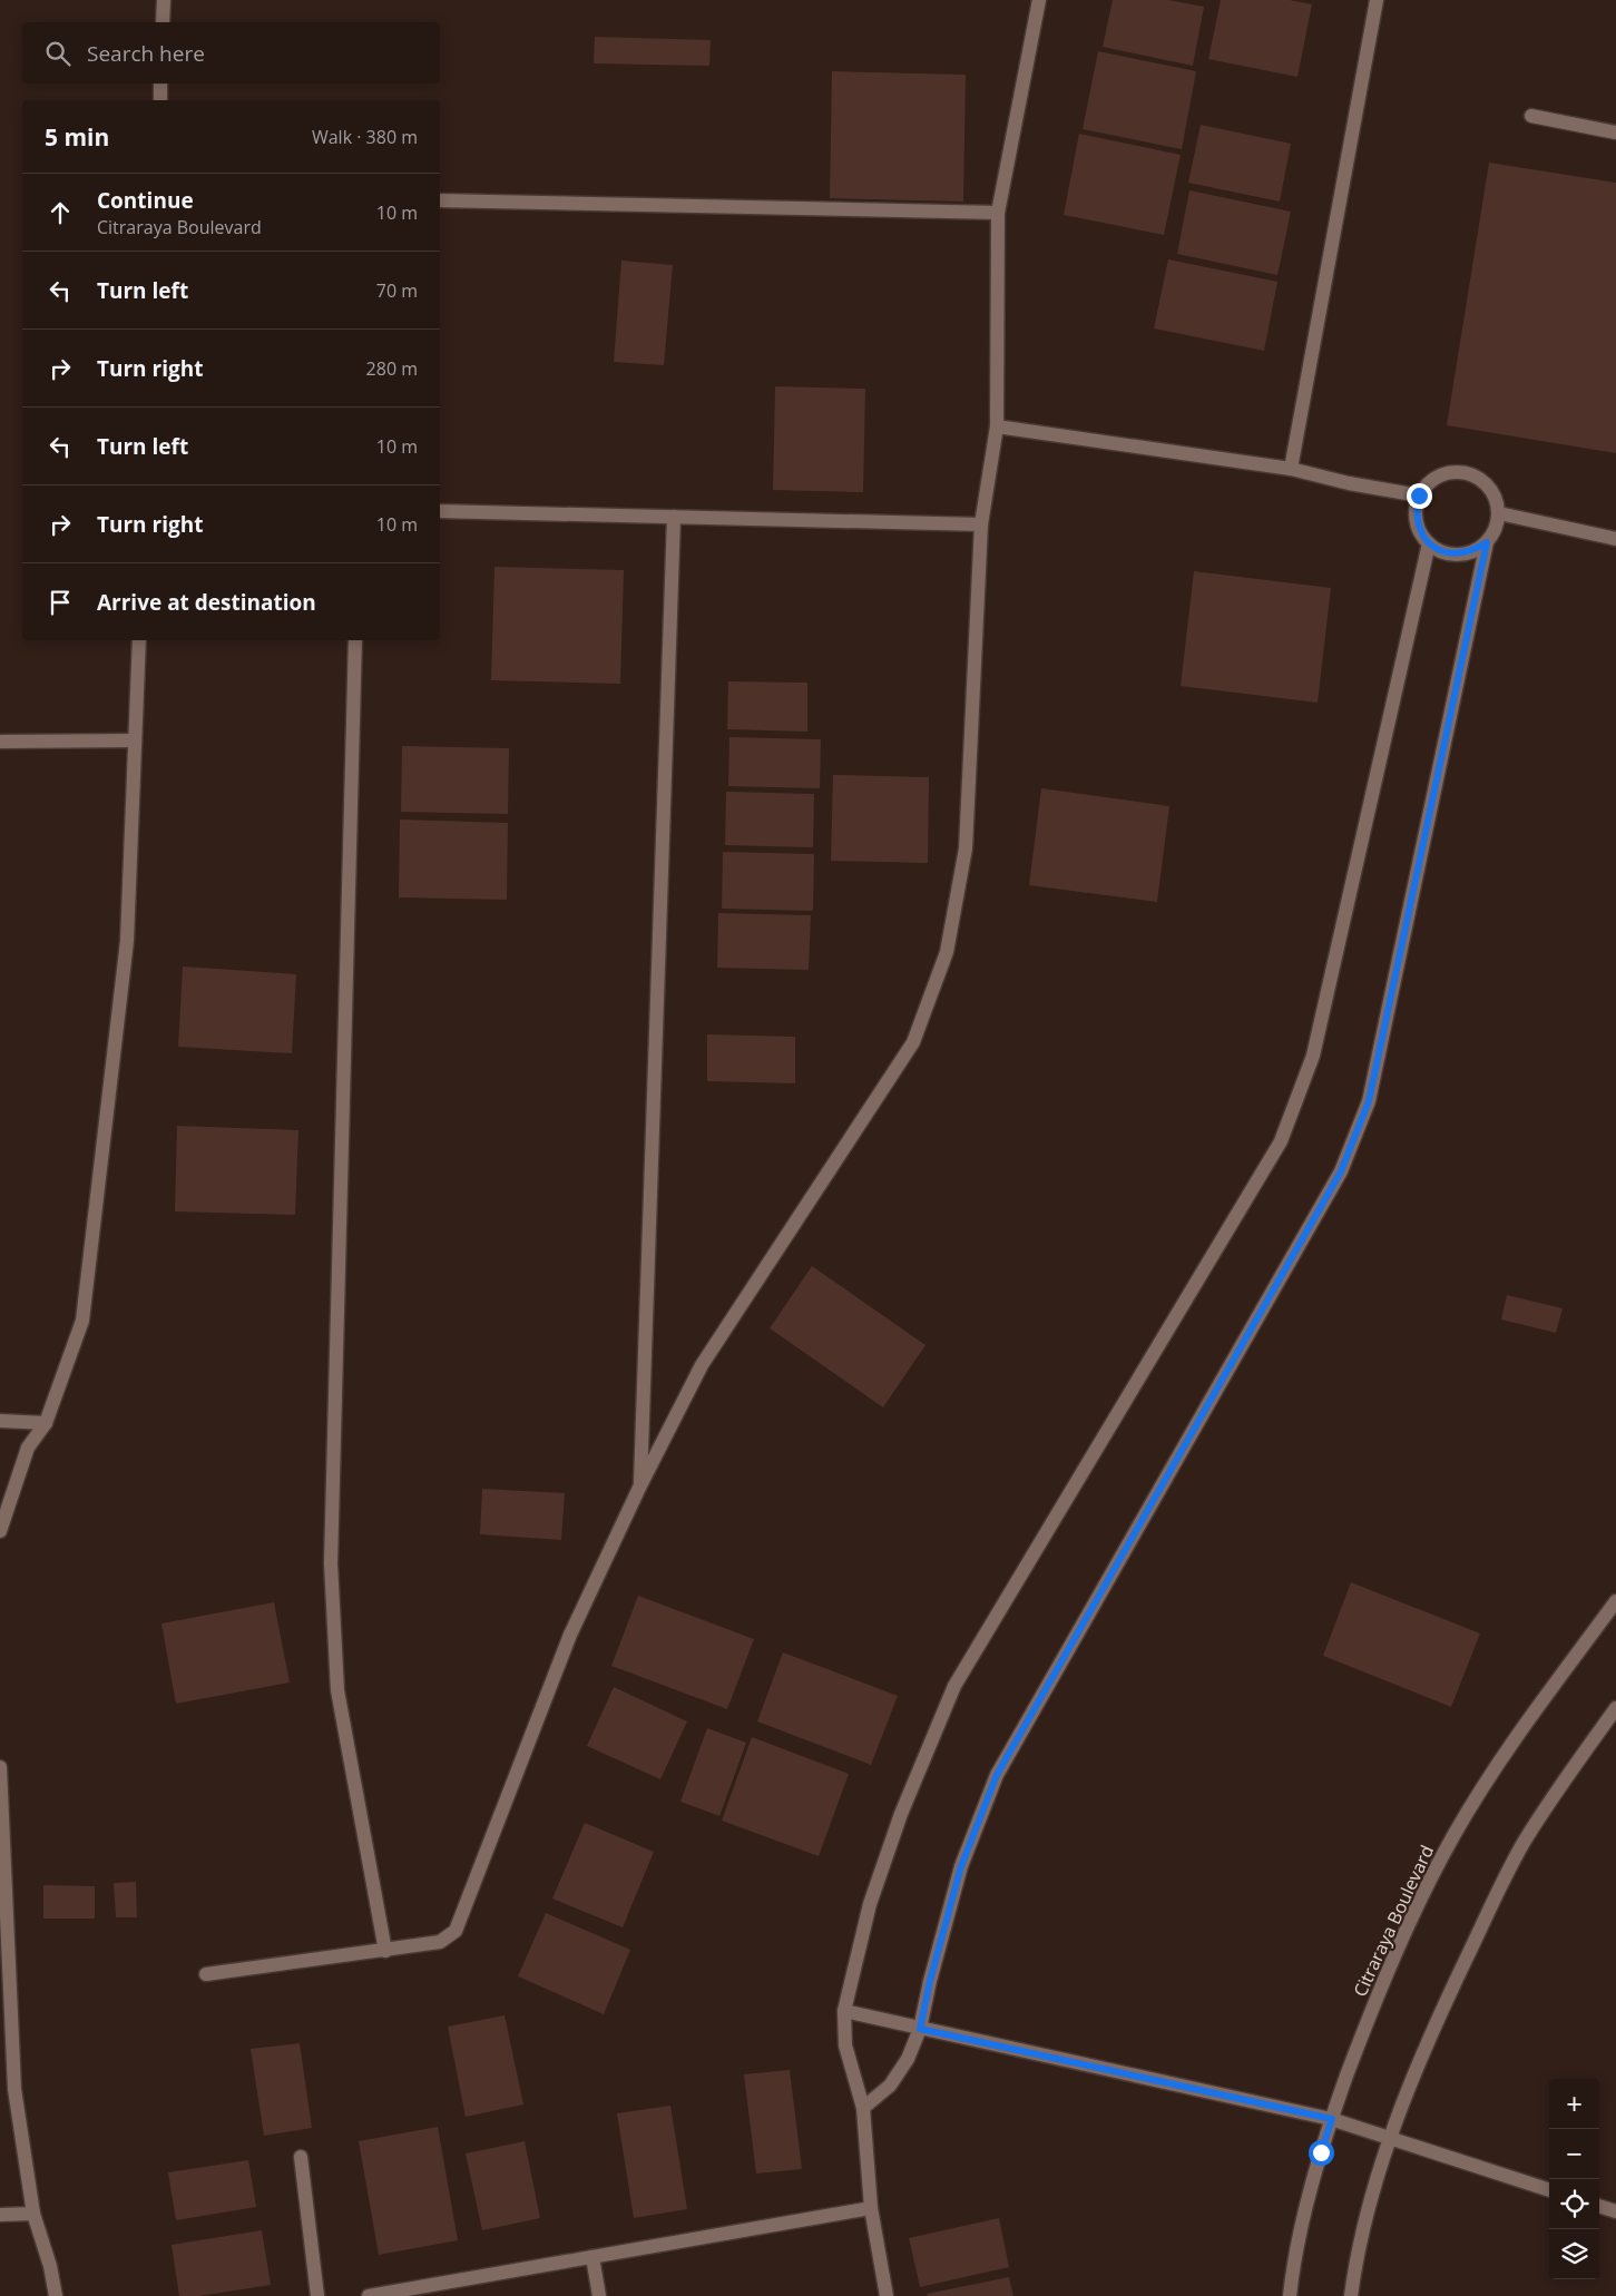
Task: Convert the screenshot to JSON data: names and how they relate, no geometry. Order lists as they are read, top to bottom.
{
  "streets": {
    "street": ["Citraraya Boulevard"]
  },
  "page": {
    "search": "Search here",
    "heading": ["5 min", "Walk · 380 m"],
    "list": [
      ["Continue", "Citraraya Boulevard", "10 m"],
      ["Turn left", "70 m"],
      ["Turn right", "280 m"],
      ["Turn left", "10 m"],
      ["Turn right", "10 m"],
      "Arrive at destination"
    ],
    "map_buttons": ["+", "−"]
  }
}
